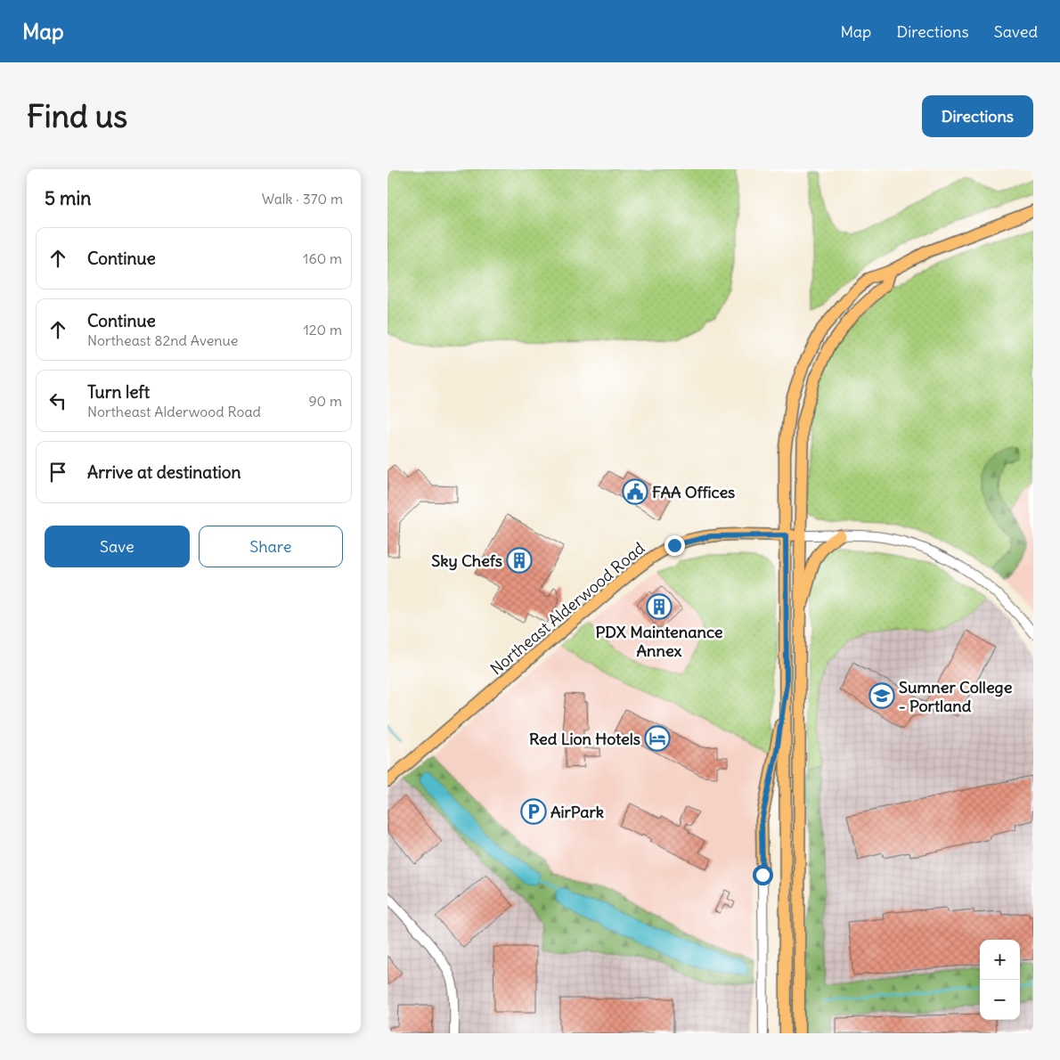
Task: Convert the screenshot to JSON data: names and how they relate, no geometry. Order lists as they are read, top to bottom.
{
  "streets": {
    "main road": ["Northeast Alderwood Road"]
  },
  "places": {
    "public building": ["FAA Offices"],
    "building": ["Sky Chefs", "PDX Maintenance Annex"],
    "school or university": ["Sumner College - Portland"],
    "hotel": ["Red Lion Hotels"],
    "parking": ["AirPark"]
  },
  "page": {
    "header": "Map",
    "nav": ["Map", "Directions", "Saved"],
    "buttons": [
      "Directions",
      ["Save", "Share"]
    ],
    "title": "Find us",
    "heading": ["5 min", "Walk · 370 m"],
    "list": [
      ["Continue", "160 m"],
      ["Continue", "Northeast 82nd Avenue", "120 m"],
      ["Turn left", "Northeast Alderwood Road", "90 m"],
      "Arrive at destination"
    ],
    "map_buttons": ["+", "−"]
  }
}
